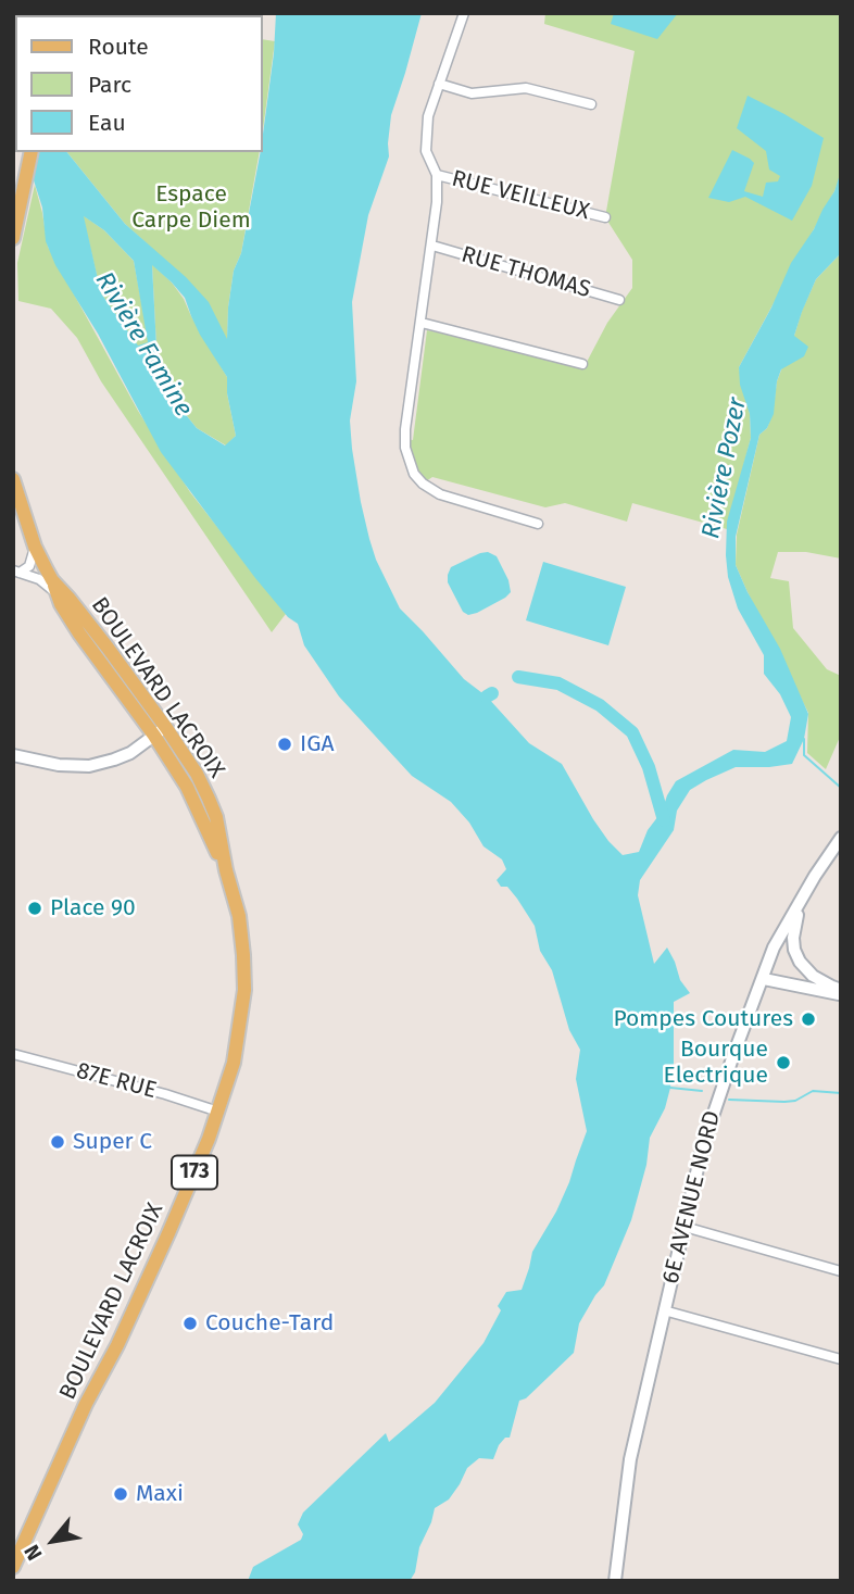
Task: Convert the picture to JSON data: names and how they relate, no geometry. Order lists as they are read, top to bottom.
{
  "streets": {
    "main road": ["BOULEVARD LACROIX", "173"],
    "street": [
      "RUE VEILLEUX",
      "RUE THOMAS",
      "87E RUE",
      "6E AVENUE NORD"
    ]
  },
  "crossings": [
    ["BOULEVARD LACROIX", "87E RUE"]
  ],
  "water": ["Rivière Famine", "Rivière Pozer"],
  "parks": ["Espace Carpe Diem"],
  "places": [
    "IGA",
    "Place 90",
    "Pompes Coutures",
    "Bourque Electrique",
    "Super C",
    "Couche-Tard",
    "Maxi"
  ],
  "legend": ["Route", "Parc", "Eau"],
  "north": "bottom left"
}
